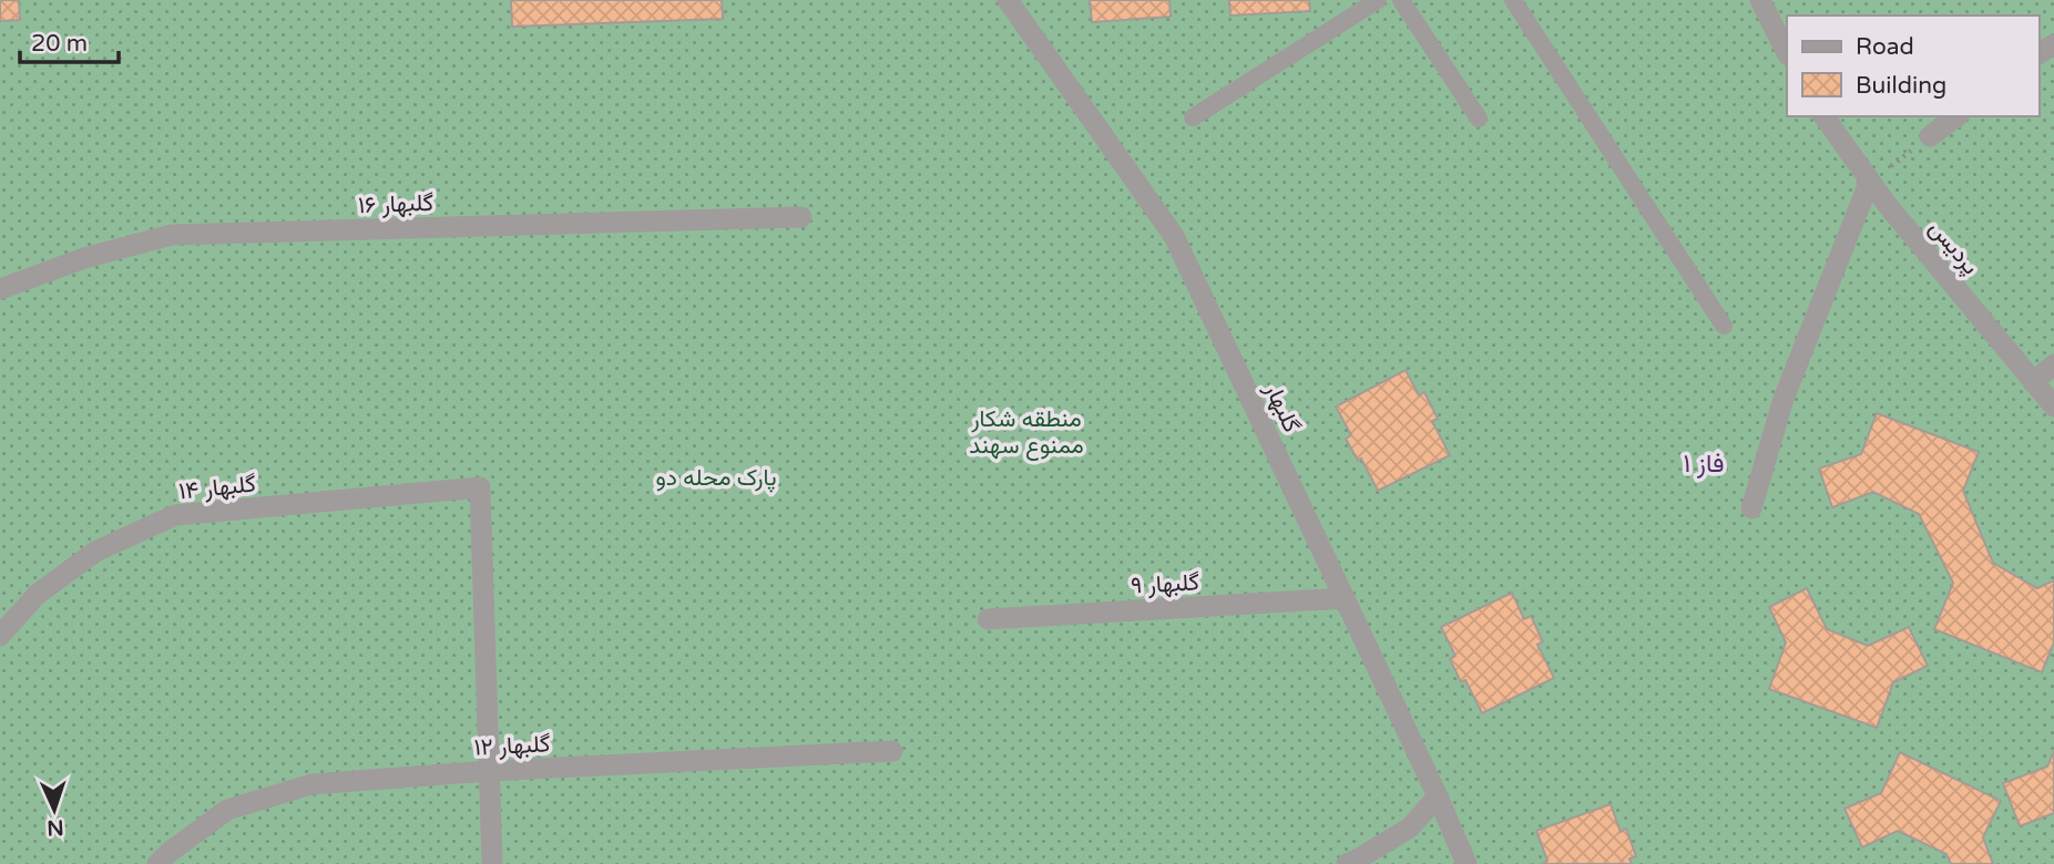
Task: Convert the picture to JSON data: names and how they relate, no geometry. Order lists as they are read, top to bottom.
{
  "streets": {
    "street": [
      "گلبهار ۱۶",
      "پردیس",
      "گلبهار",
      "گلبهار ۱۴",
      "گلبهار ۹",
      "گلبهار ۱۲"
    ]
  },
  "crossings": [
    ["گلبهار", "گلبهار ۹"],
    ["گلبهار ۱۴", "گلبهار ۱۲"]
  ],
  "districts": ["فاز ۱"],
  "parks": ["منطقه شکار ممنوع سهند", "پارک محله دو"],
  "legend": ["Road", "Building"],
  "scale_bar": "20 m",
  "north": "bottom"
}
